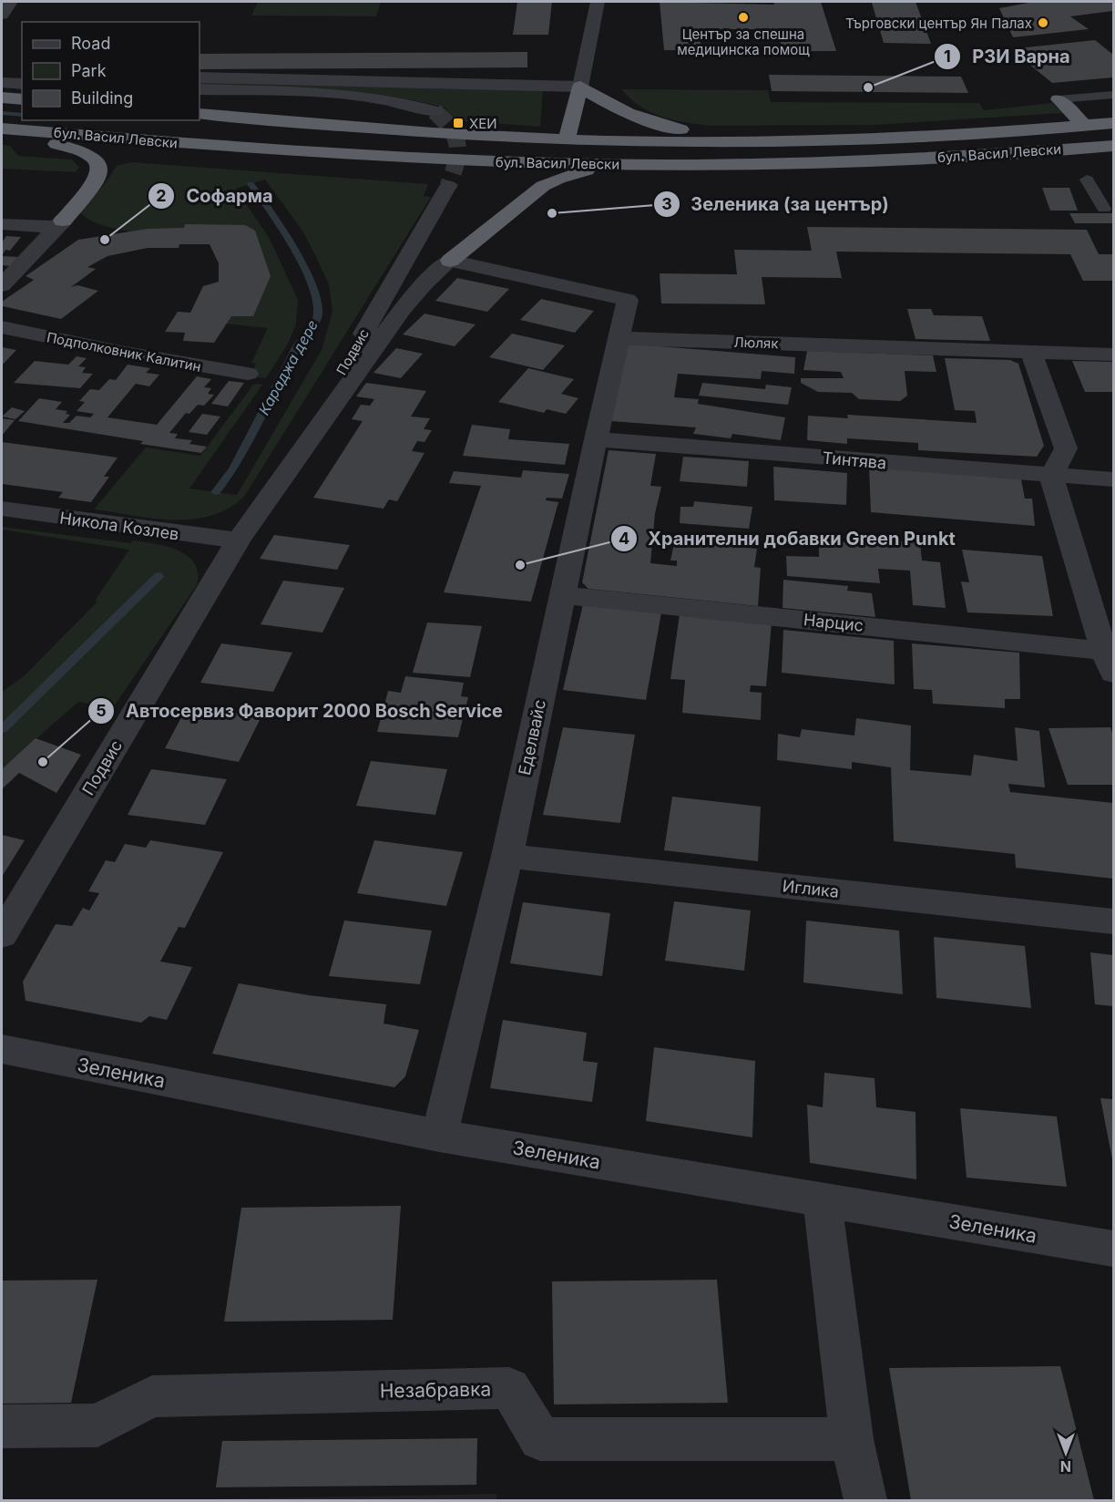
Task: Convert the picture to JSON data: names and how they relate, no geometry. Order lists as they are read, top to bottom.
{
  "streets": {
    "highway": ["бул. Васил Левски"],
    "street": [
      "Люляк",
      "Подполковник Калитин",
      "Подвис",
      "Тинтява",
      "Никола Козлев",
      "Нарцис",
      "Еделвайс",
      "Иглика",
      "Зеленика",
      "Незабравка"
    ]
  },
  "crossings": [
    ["Люляк", "Еделвайс"],
    ["Подвис", "Никола Козлев"],
    ["Тинтява", "Нарцис"],
    ["Тинтява", "Еделвайс"],
    ["Нарцис", "Еделвайс"],
    ["Еделвайс", "Иглика"],
    ["Еделвайс", "Зеленика"]
  ],
  "water": ["Караджа дере"],
  "places": {
    "other": [
      "Център за спешна медицинска помощ",
      "Търговски център Ян Палах",
      "РЗИ Варна",
      "Зеленика (за център)",
      "Софарма",
      "Хранителни добавки Green Punkt",
      "Автосервиз Фаворит 2000 Bosch Service"
    ],
    "transit": ["ХЕИ"]
  },
  "legend": ["Road", "Park", "Building"],
  "north": "bottom"
}
